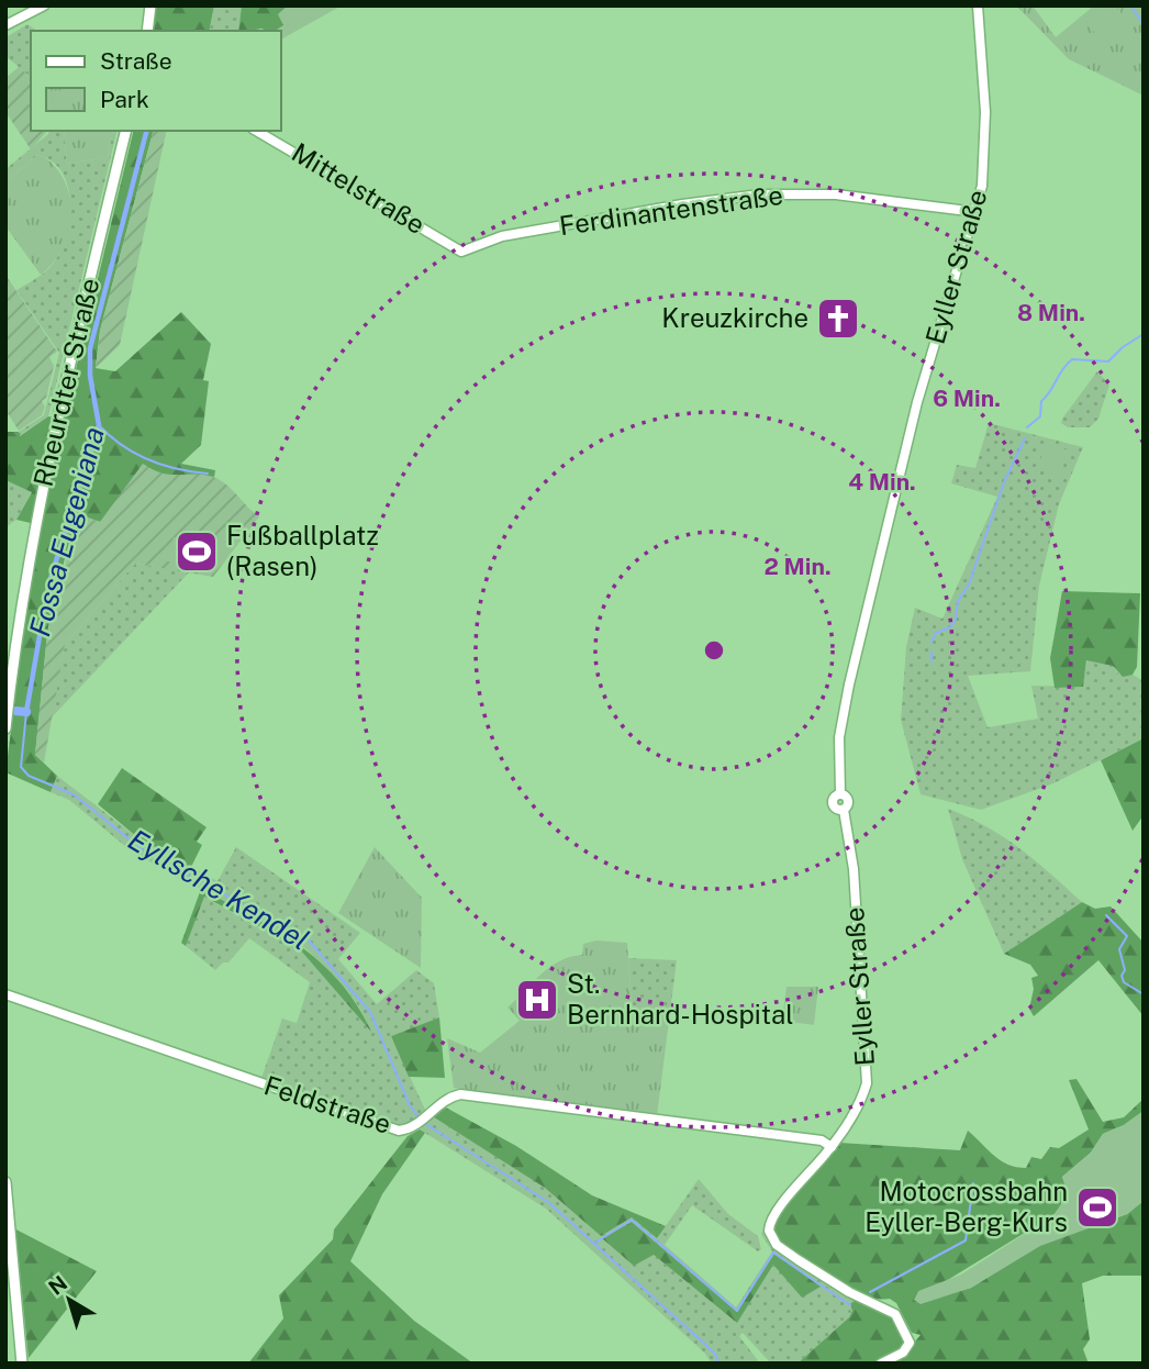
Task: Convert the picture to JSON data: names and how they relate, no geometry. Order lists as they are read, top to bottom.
{
  "streets": {
    "main road": ["Rheurdter Straße"],
    "street": [
      "Mittelstraße",
      "Ferdinantenstraße",
      "Eyller Straße",
      "Feldstraße"
    ]
  },
  "crossings": [
    ["Mittelstraße", "Ferdinantenstraße"],
    ["Ferdinantenstraße", "Eyller Straße"],
    ["Eyller Straße", "Feldstraße"]
  ],
  "water": ["Fossa Eugeniana", "Eyllsche Kendel"],
  "places": {
    "church": ["Kreuzkirche"],
    "sports": ["Fußballplatz (Rasen)", "Motocrossbahn Eyller-Berg-Kurs"],
    "hospital": ["St. Bernhard-Hospital"]
  },
  "legend": ["Straße", "Park"],
  "north": "top left",
  "rings": [
    "8 Min.",
    "6 Min.",
    "4 Min.",
    "2 Min."
  ]
}
